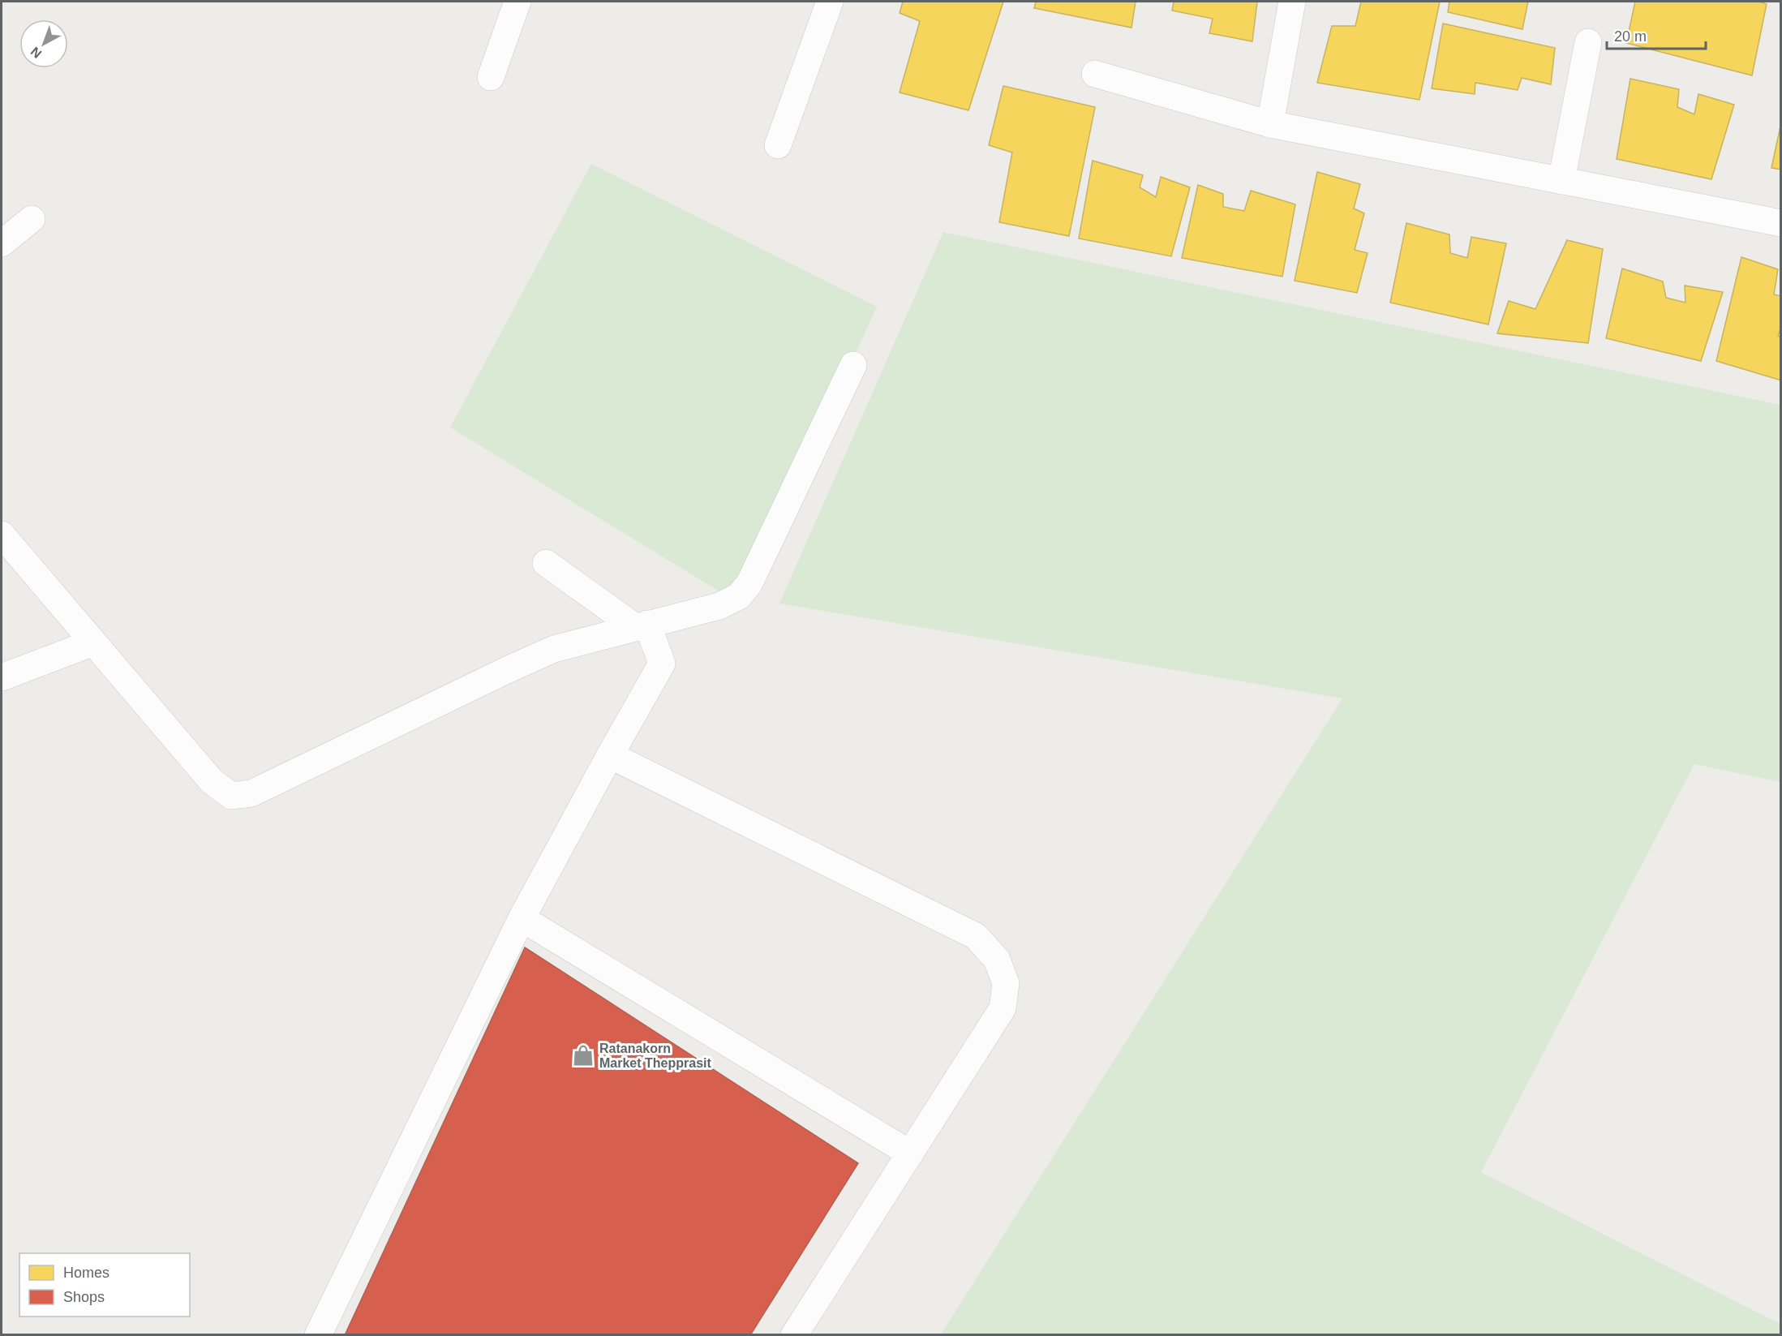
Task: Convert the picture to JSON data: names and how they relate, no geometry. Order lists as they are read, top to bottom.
{
  "places": {
    "shop": ["Ratanakorn Market Thepprasit"]
  },
  "legend": ["Homes", "Shops"],
  "scale_bar": "20 m",
  "north": "bottom left"
}
